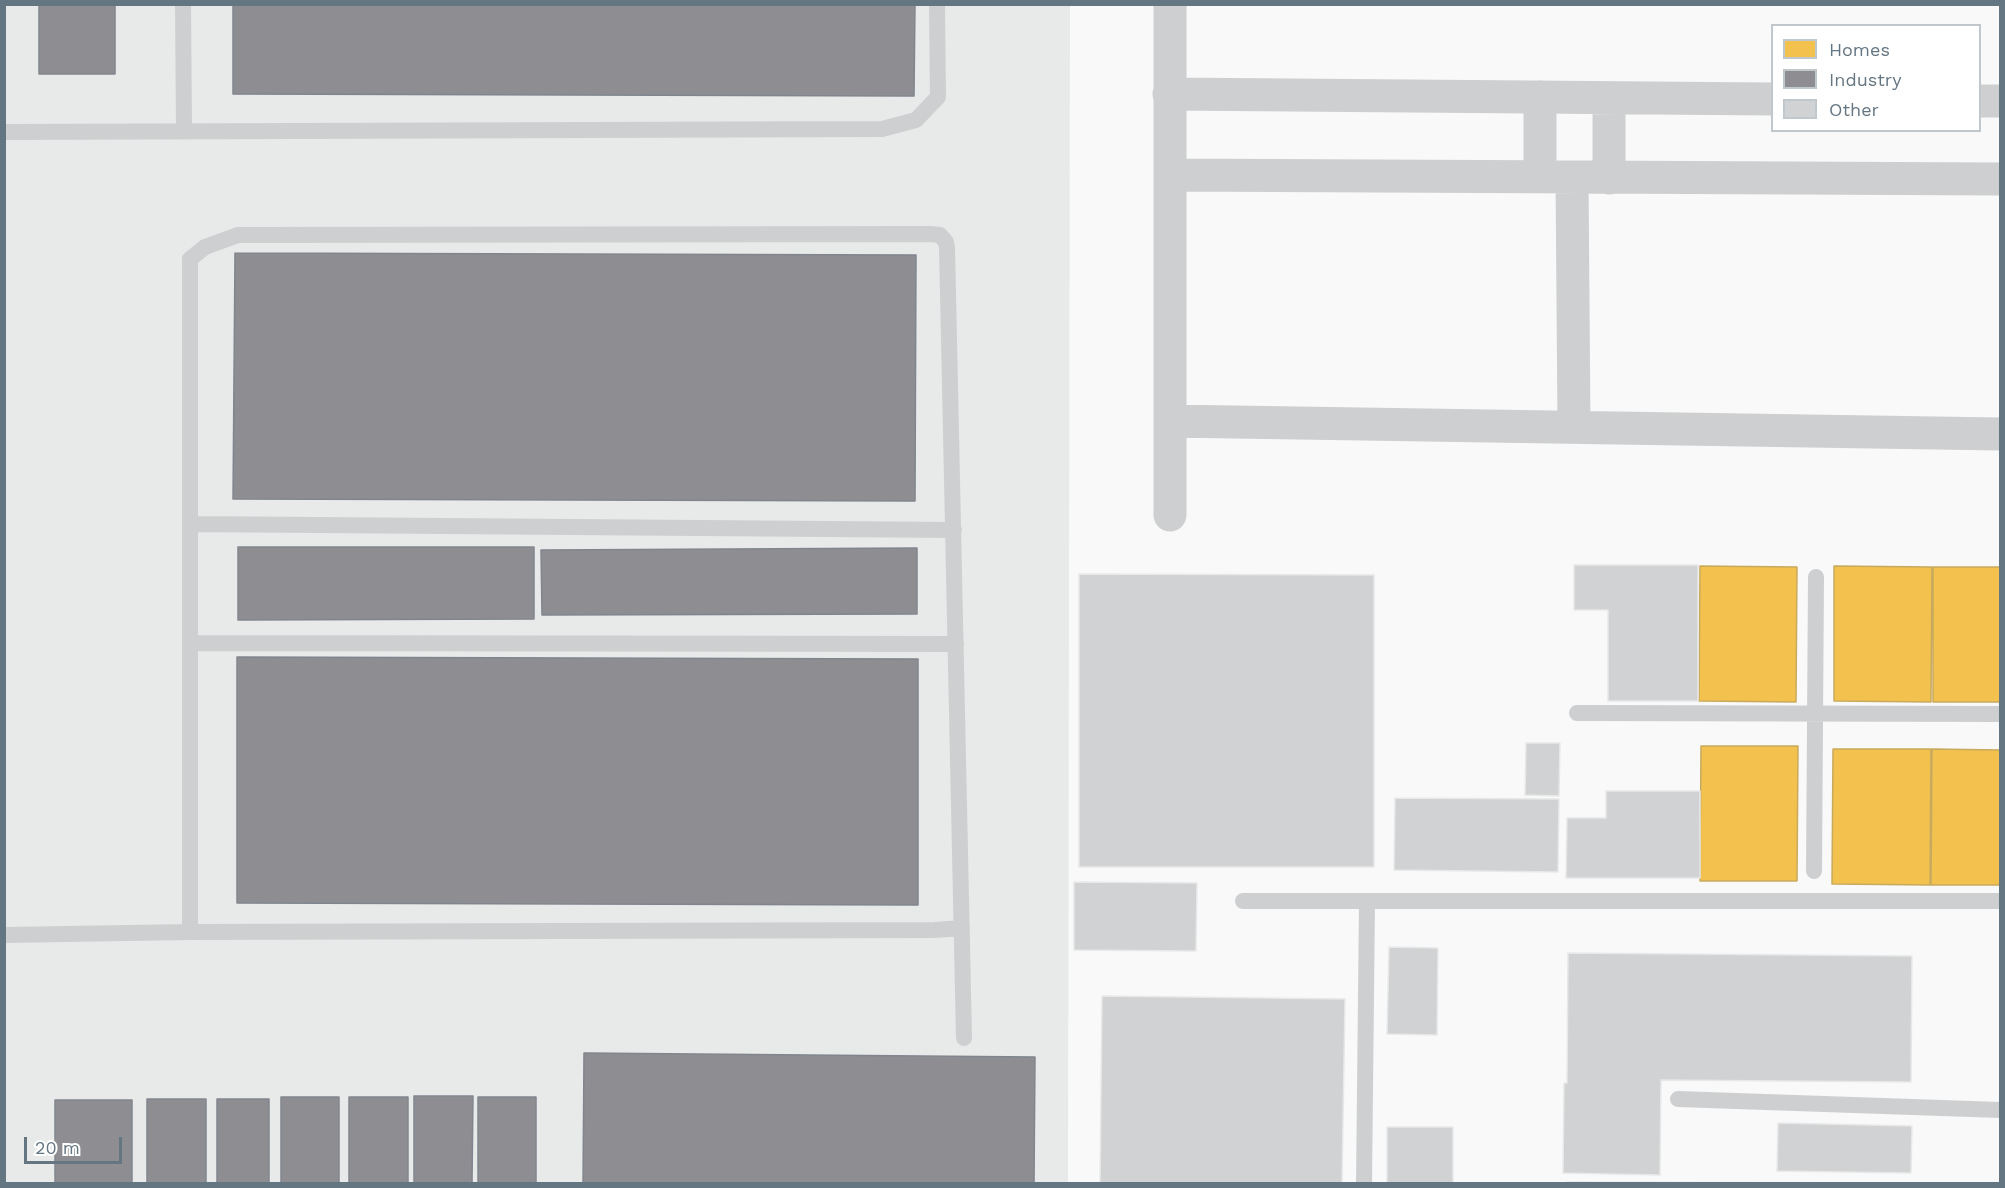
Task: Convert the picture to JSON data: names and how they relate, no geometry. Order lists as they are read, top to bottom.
{
  "legend": ["Homes", "Industry", "Other"],
  "scale_bar": "20 m"
}
